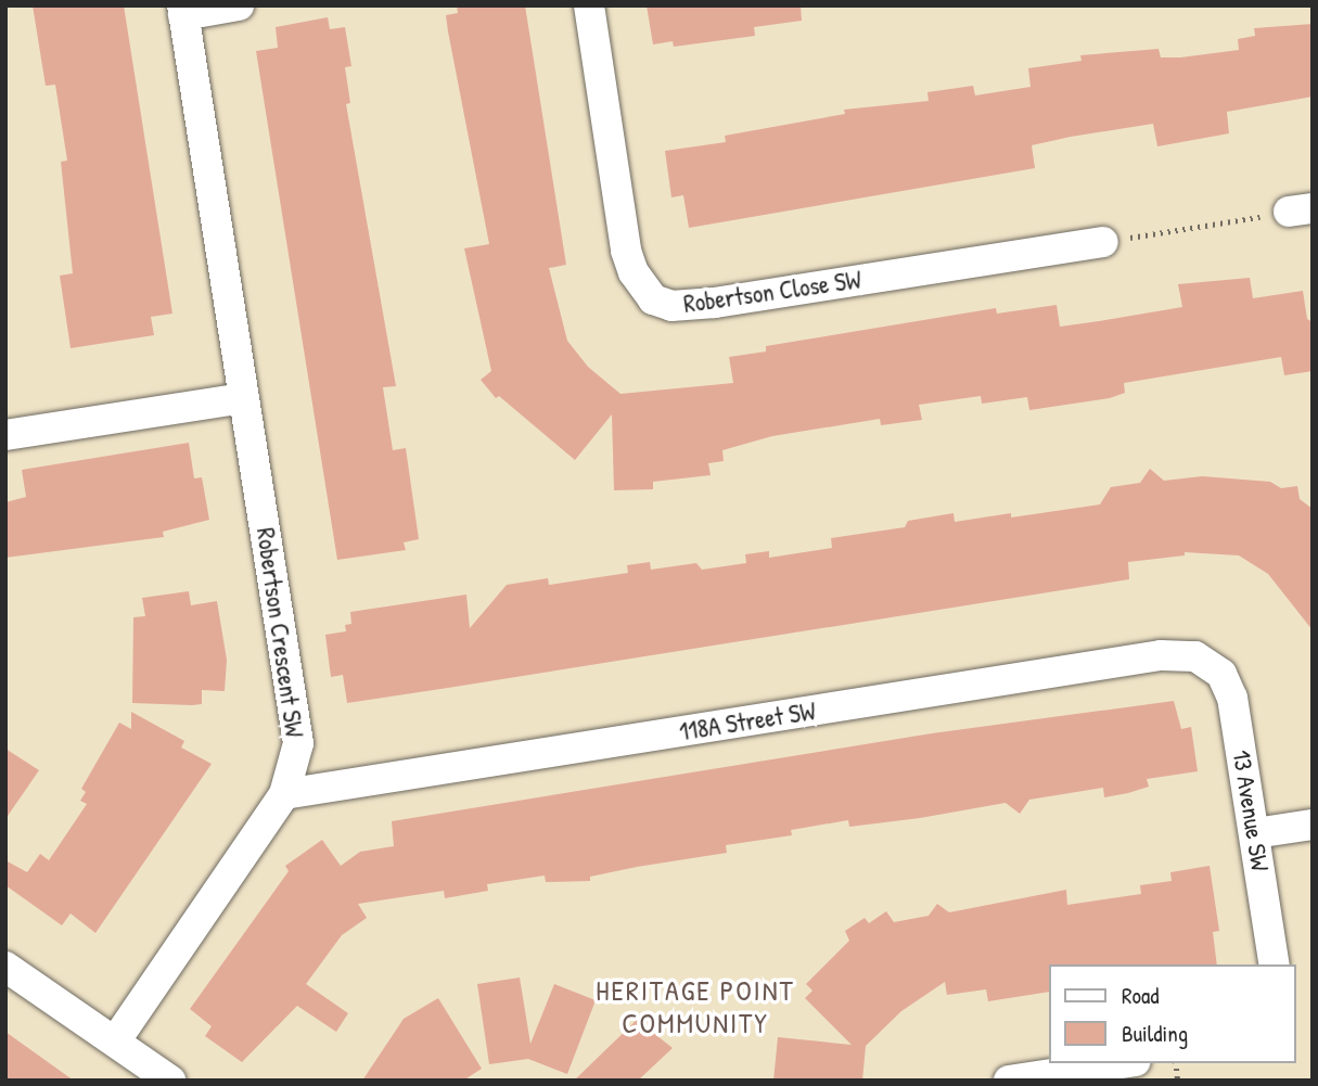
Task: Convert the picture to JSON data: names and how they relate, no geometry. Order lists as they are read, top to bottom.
{
  "streets": {
    "street": [
      "Robertson Close SW",
      "Robertson Crescent SW",
      "118A Street SW",
      "13 Avenue SW"
    ]
  },
  "crossings": [
    ["Robertson Crescent SW", "118A Street SW"],
    ["118A Street SW", "13 Avenue SW"]
  ],
  "districts": ["HERITAGE POINT COMMUNITY"],
  "legend": ["Road", "Building"]
}
